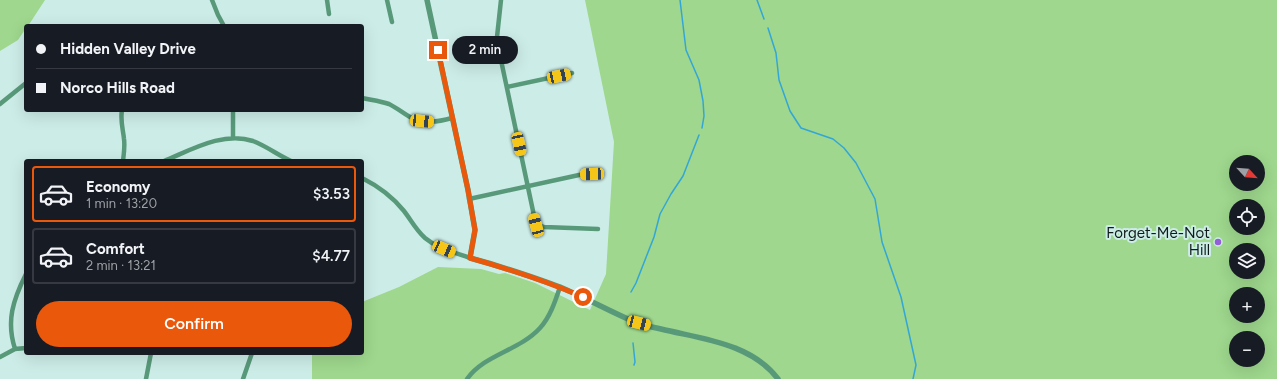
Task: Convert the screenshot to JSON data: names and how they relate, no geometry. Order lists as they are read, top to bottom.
{
  "places": ["Forget-Me-Not Hill"],
  "north": "bottom right",
  "page": {
    "banner": ["Hidden Valley Drive", "Norco Hills Road"],
    "bubble": "2 min",
    "map_buttons": ["+", "−"],
    "list": [
      {
        "name": "Economy",
        "note": "1 min · 13:20",
        "value": "$3.53"
      },
      {
        "name": "Comfort",
        "note": "2 min · 13:21",
        "value": "$4.77"
      }
    ],
    "buttons": "Confirm"
  }
}
